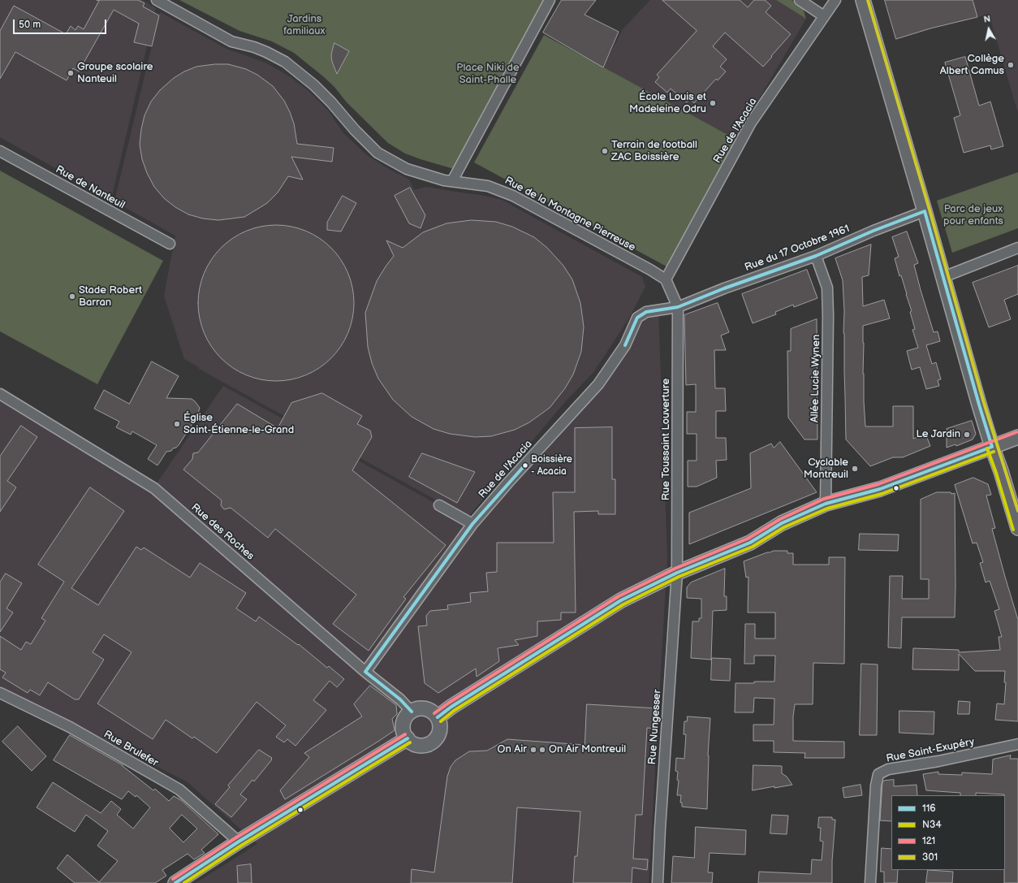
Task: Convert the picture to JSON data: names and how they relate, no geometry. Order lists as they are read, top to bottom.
{
  "streets": {
    "street": [
      "Rue de l'Acacia",
      "Rue de Nanteuil",
      "Rue de la Montagne Pierreuse",
      "Rue du 17 Octobre 1961",
      "Allée Lucie Wynen",
      "Rue Toussaint Louverture",
      "Rue des Roches",
      "Rue Nungesser",
      "Rue Brulefer",
      "Rue Saint-Exupéry"
    ]
  },
  "crossings": [
    ["Rue de l'Acacia", "Rue de la Montagne Pierreuse"],
    ["Rue de l'Acacia", "Rue du 17 Octobre 1961"],
    ["Rue de l'Acacia", "Rue Toussaint Louverture"],
    ["Rue de l'Acacia", "Rue des Roches"],
    ["Rue du 17 Octobre 1961", "Allée Lucie Wynen"],
    ["Rue du 17 Octobre 1961", "Rue Toussaint Louverture"],
    ["Rue Toussaint Louverture", "Rue Nungesser"]
  ],
  "parks": ["Jardins familiaux", "Place Niki de Saint-Phalle", "Parc de jeux pour enfants"],
  "places": [
    "Collège Albert Camus",
    "Groupe scolaire Nanteuil",
    "École Louis et Madeleine Odru",
    "Terrain de football ZAC Boissière",
    "Stade Robert Barran",
    "Église Saint-Étienne-le-Grand",
    "Le Jardin",
    "Boissière - Acacia",
    "Cyclable Montreuil",
    "On Air",
    "On Air Montreuil"
  ],
  "lines": [
    "transit line 301",
    "transit line 116",
    "transit line 121",
    "transit line N34"
  ],
  "legend": [
    "116",
    "N34",
    "121",
    "301"
  ],
  "scale_bar": "50 m",
  "north": "top"
}
